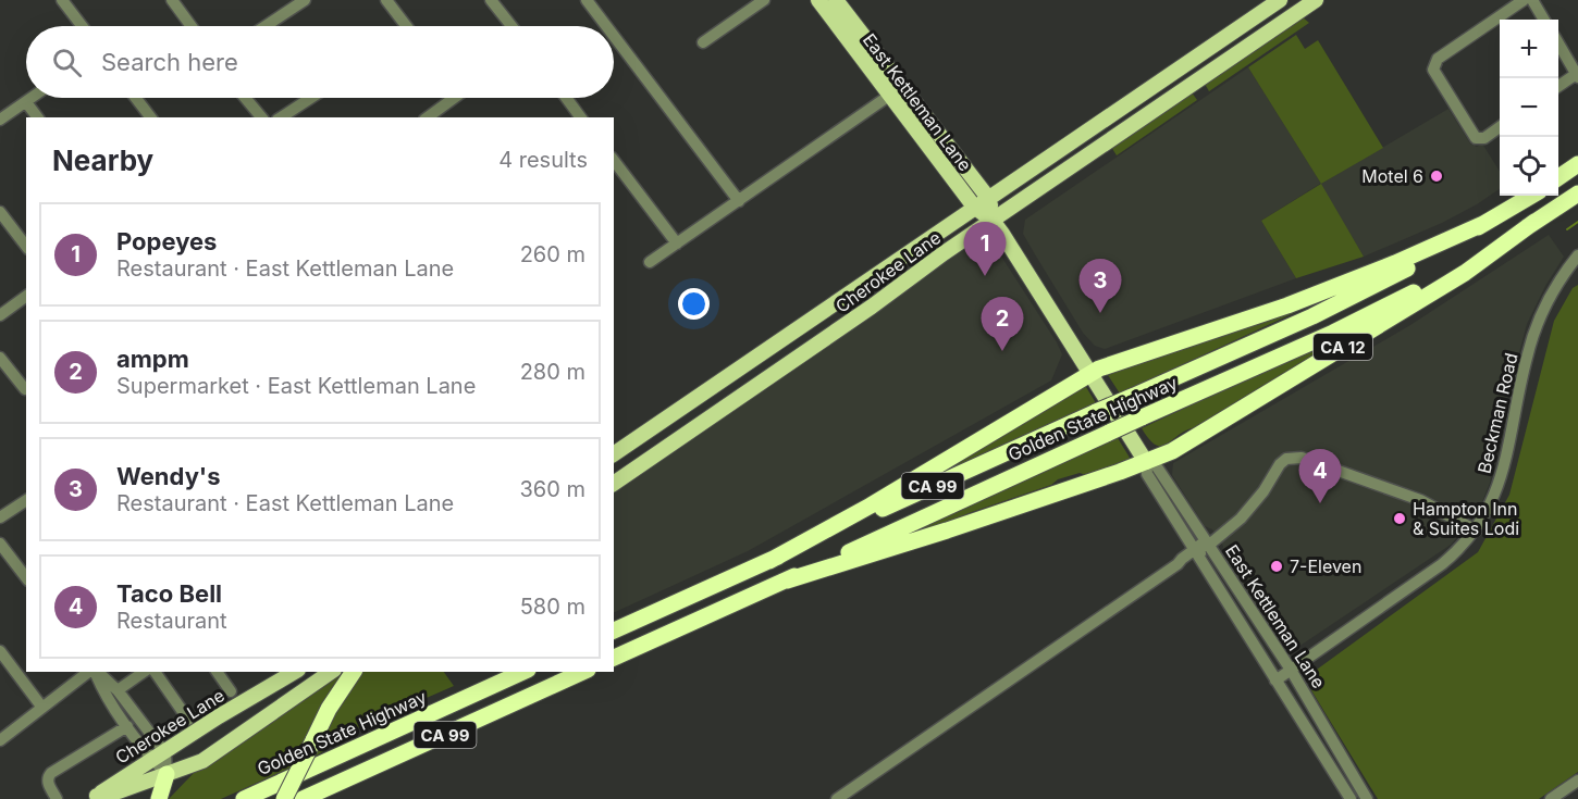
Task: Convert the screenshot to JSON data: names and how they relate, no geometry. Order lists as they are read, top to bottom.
{
  "streets": {
    "highway": ["CA 12", "Golden State Highway", "CA 99"],
    "main road": ["East Kettleman Lane", "Cherokee Lane"],
    "street": ["Beckman Road"]
  },
  "crossings": [
    ["East Kettleman Lane", "Cherokee Lane"],
    ["East Kettleman Lane", "CA 12"],
    ["East Kettleman Lane", "Beckman Road"],
    ["CA 12", "Golden State Highway"]
  ],
  "places": ["Motel 6", "Hampton Inn & Suites Lodi", "7-Eleven"],
  "page": {
    "map_buttons": ["+", "−"],
    "search": "Search here",
    "heading": ["Nearby", "4 results"],
    "list": [
      {
        "mark": "1",
        "name": "Popeyes",
        "note": "Restaurant · East Kettleman Lane",
        "value": "260 m"
      },
      {
        "mark": "2",
        "name": "ampm",
        "note": "Supermarket · East Kettleman Lane",
        "value": "280 m"
      },
      {
        "mark": "3",
        "name": "Wendy's",
        "note": "Restaurant · East Kettleman Lane",
        "value": "360 m"
      },
      {
        "mark": "4",
        "name": "Taco Bell",
        "note": "Restaurant",
        "value": "580 m"
      }
    ],
    "pins": [
      "1",
      "3",
      "2",
      "4"
    ]
  }
}
